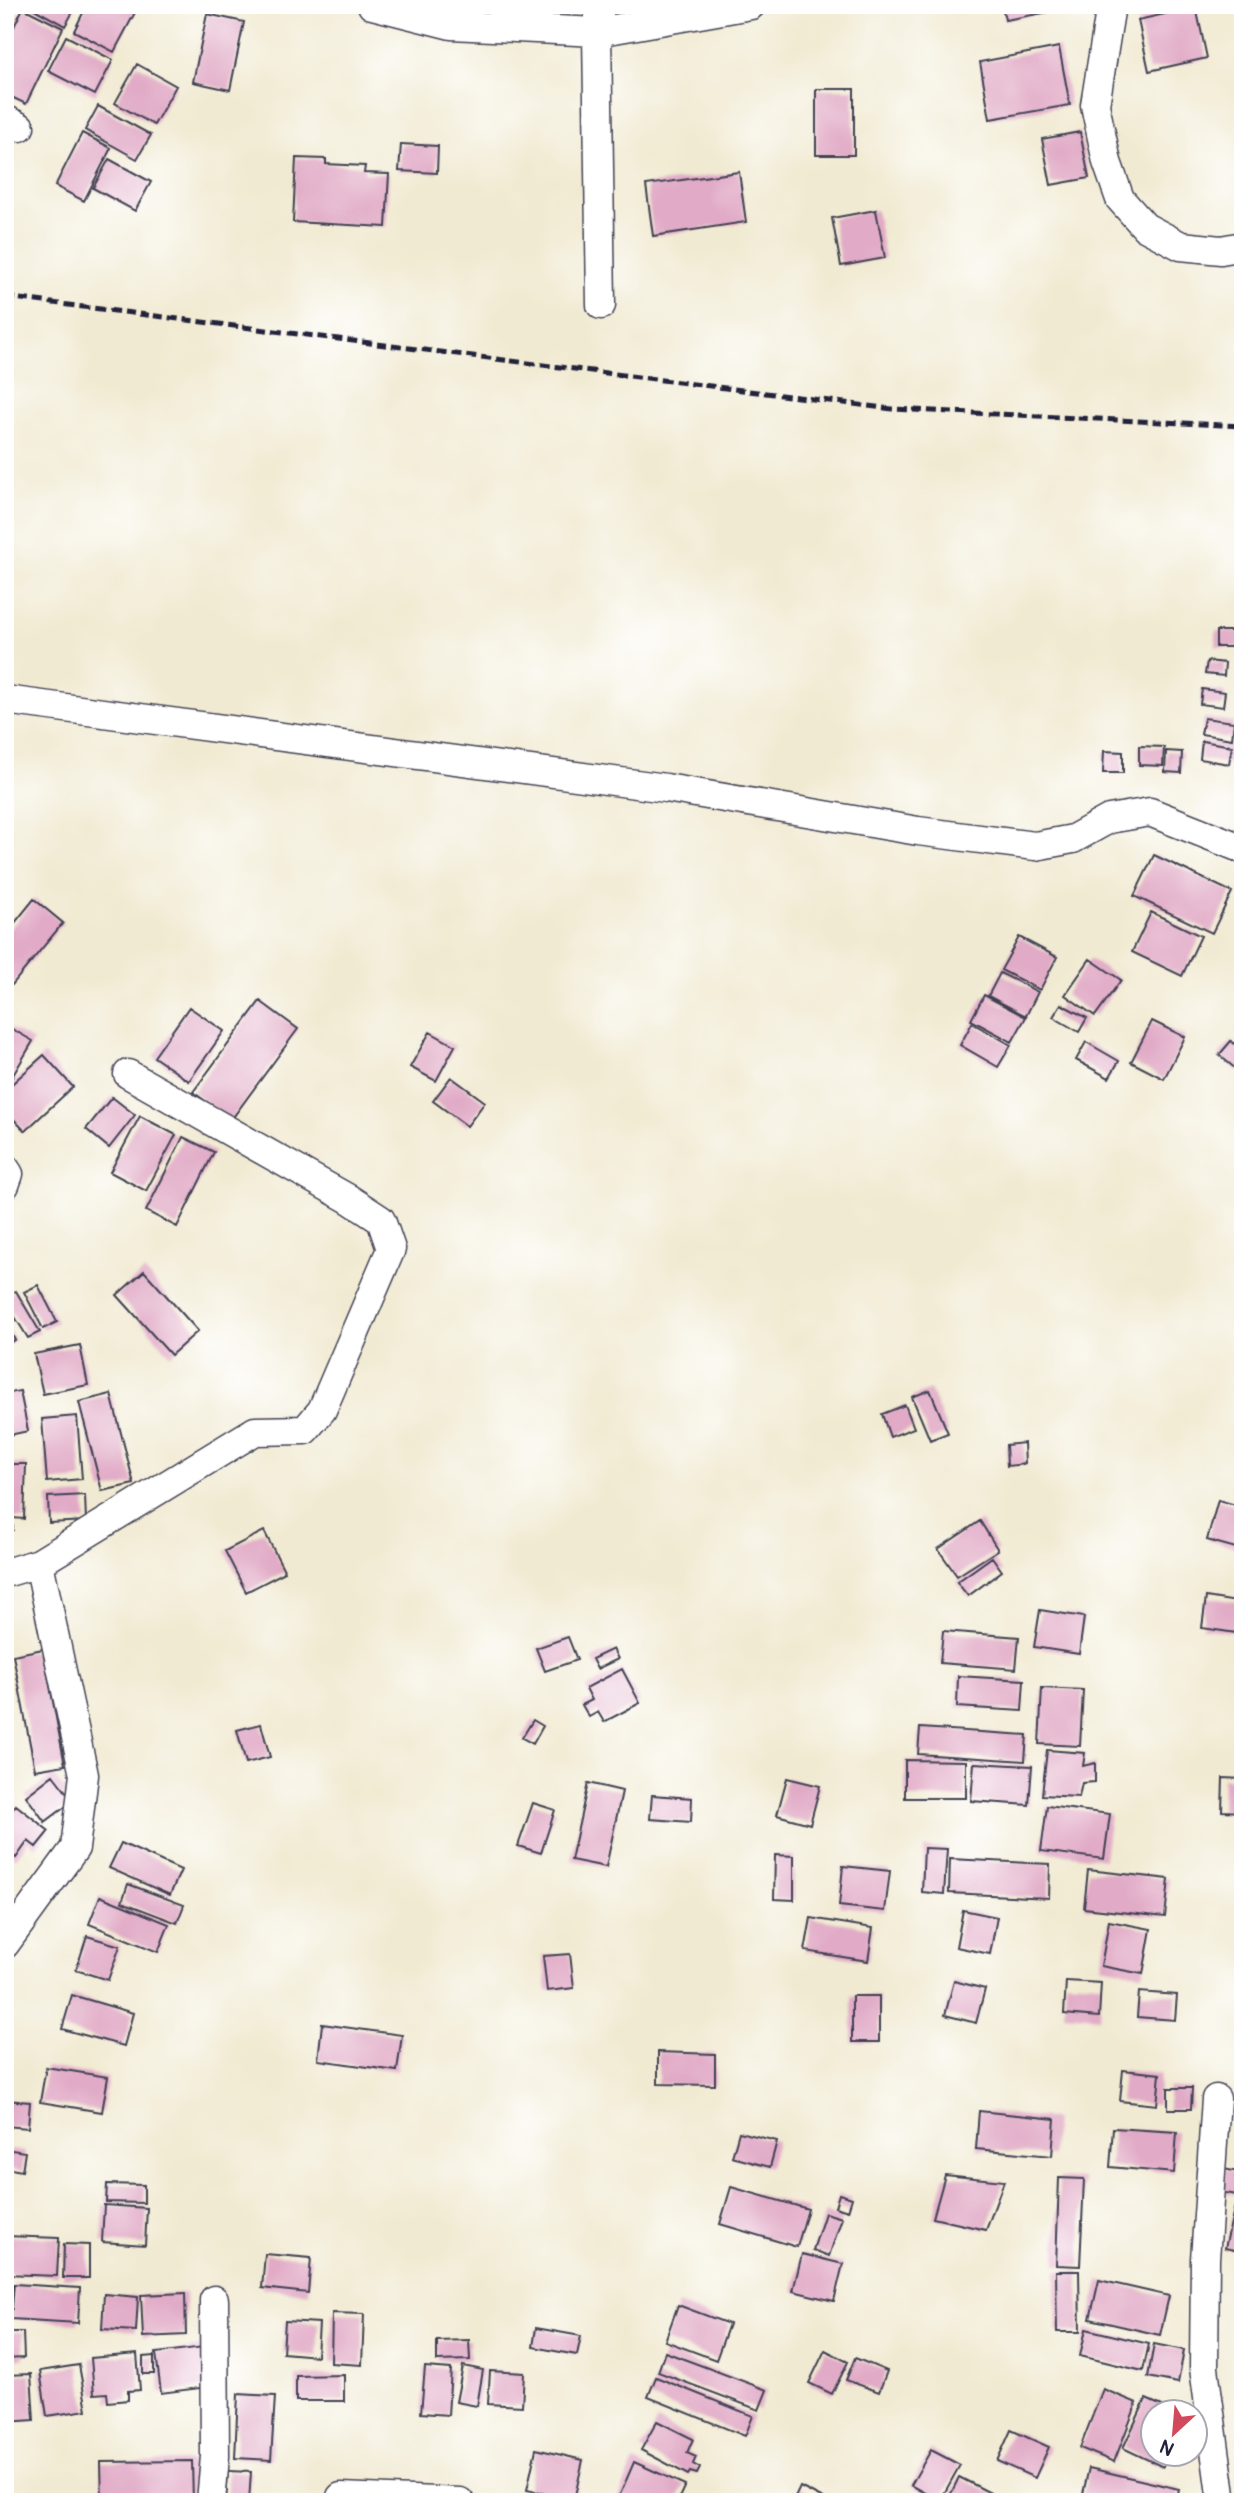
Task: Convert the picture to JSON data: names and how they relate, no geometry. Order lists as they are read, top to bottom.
{
  "north": "bottom left"
}
